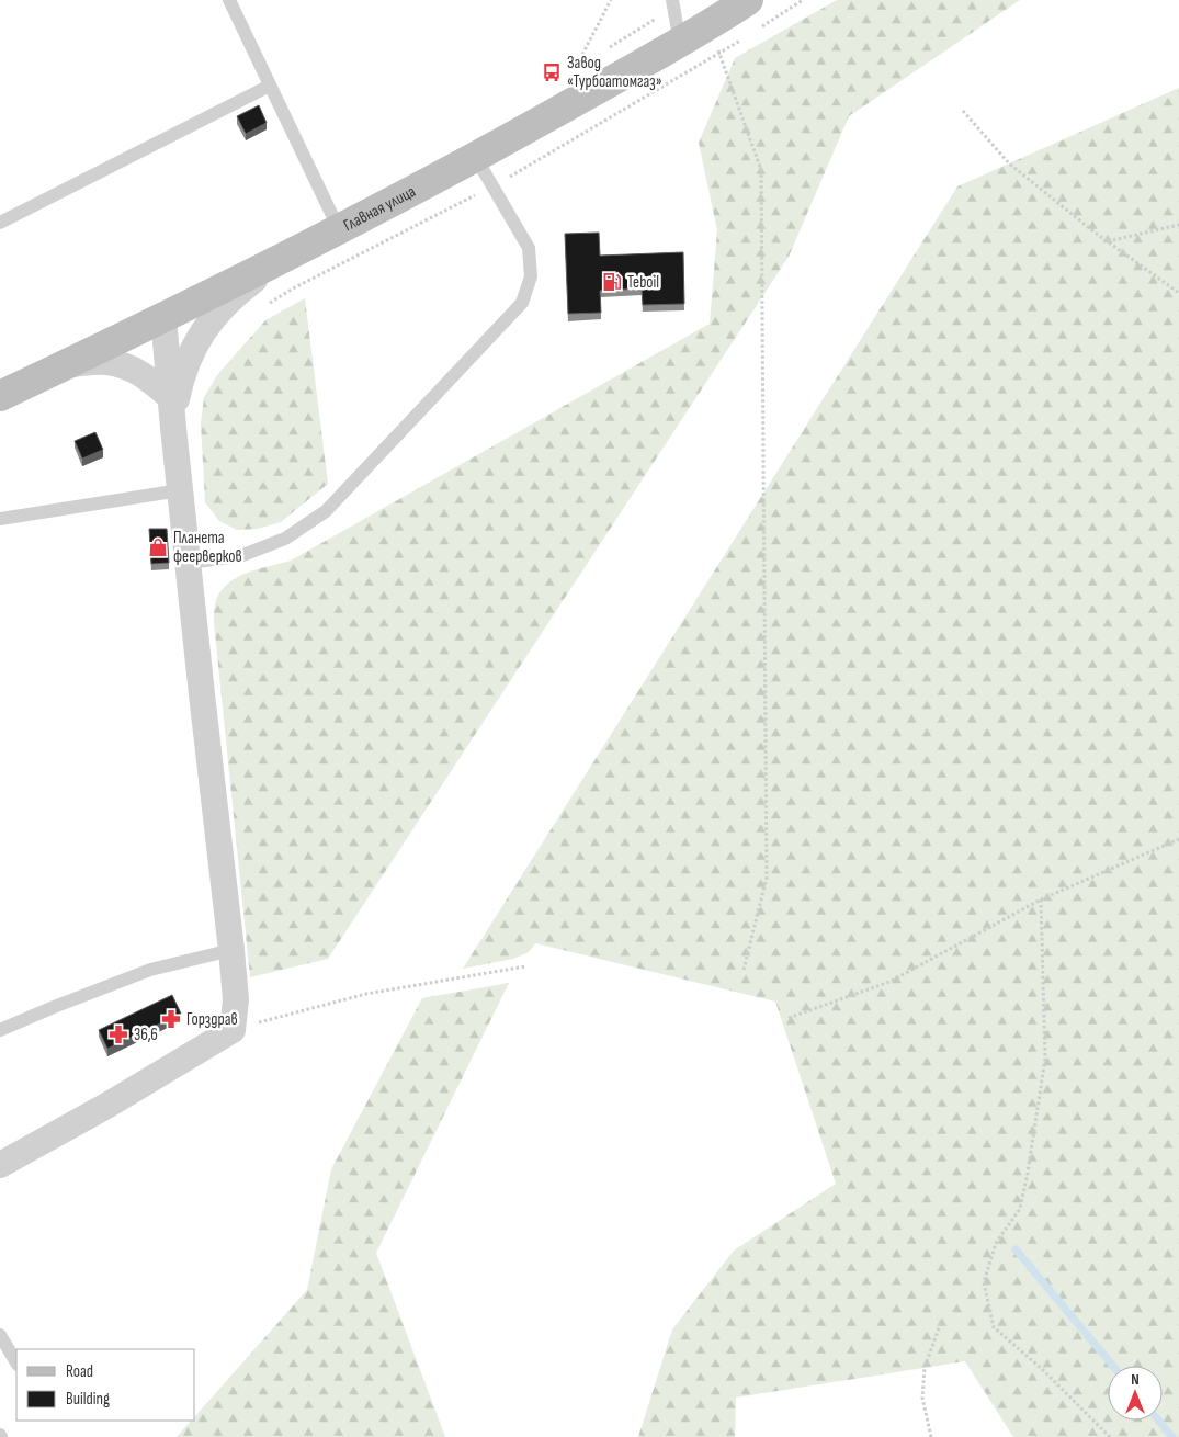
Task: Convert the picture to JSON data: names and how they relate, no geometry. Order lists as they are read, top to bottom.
{
  "streets": {
    "main road": ["Главная улица"]
  },
  "places": {
    "bus stop": ["Завод «Турбоатомгаз»"],
    "fuel station": ["Teboil"],
    "shop": ["Планета феерверков"],
    "pharmacy": ["Горздрав", "36,6"]
  },
  "legend": ["Road", "Building"],
  "north": "top"
}
